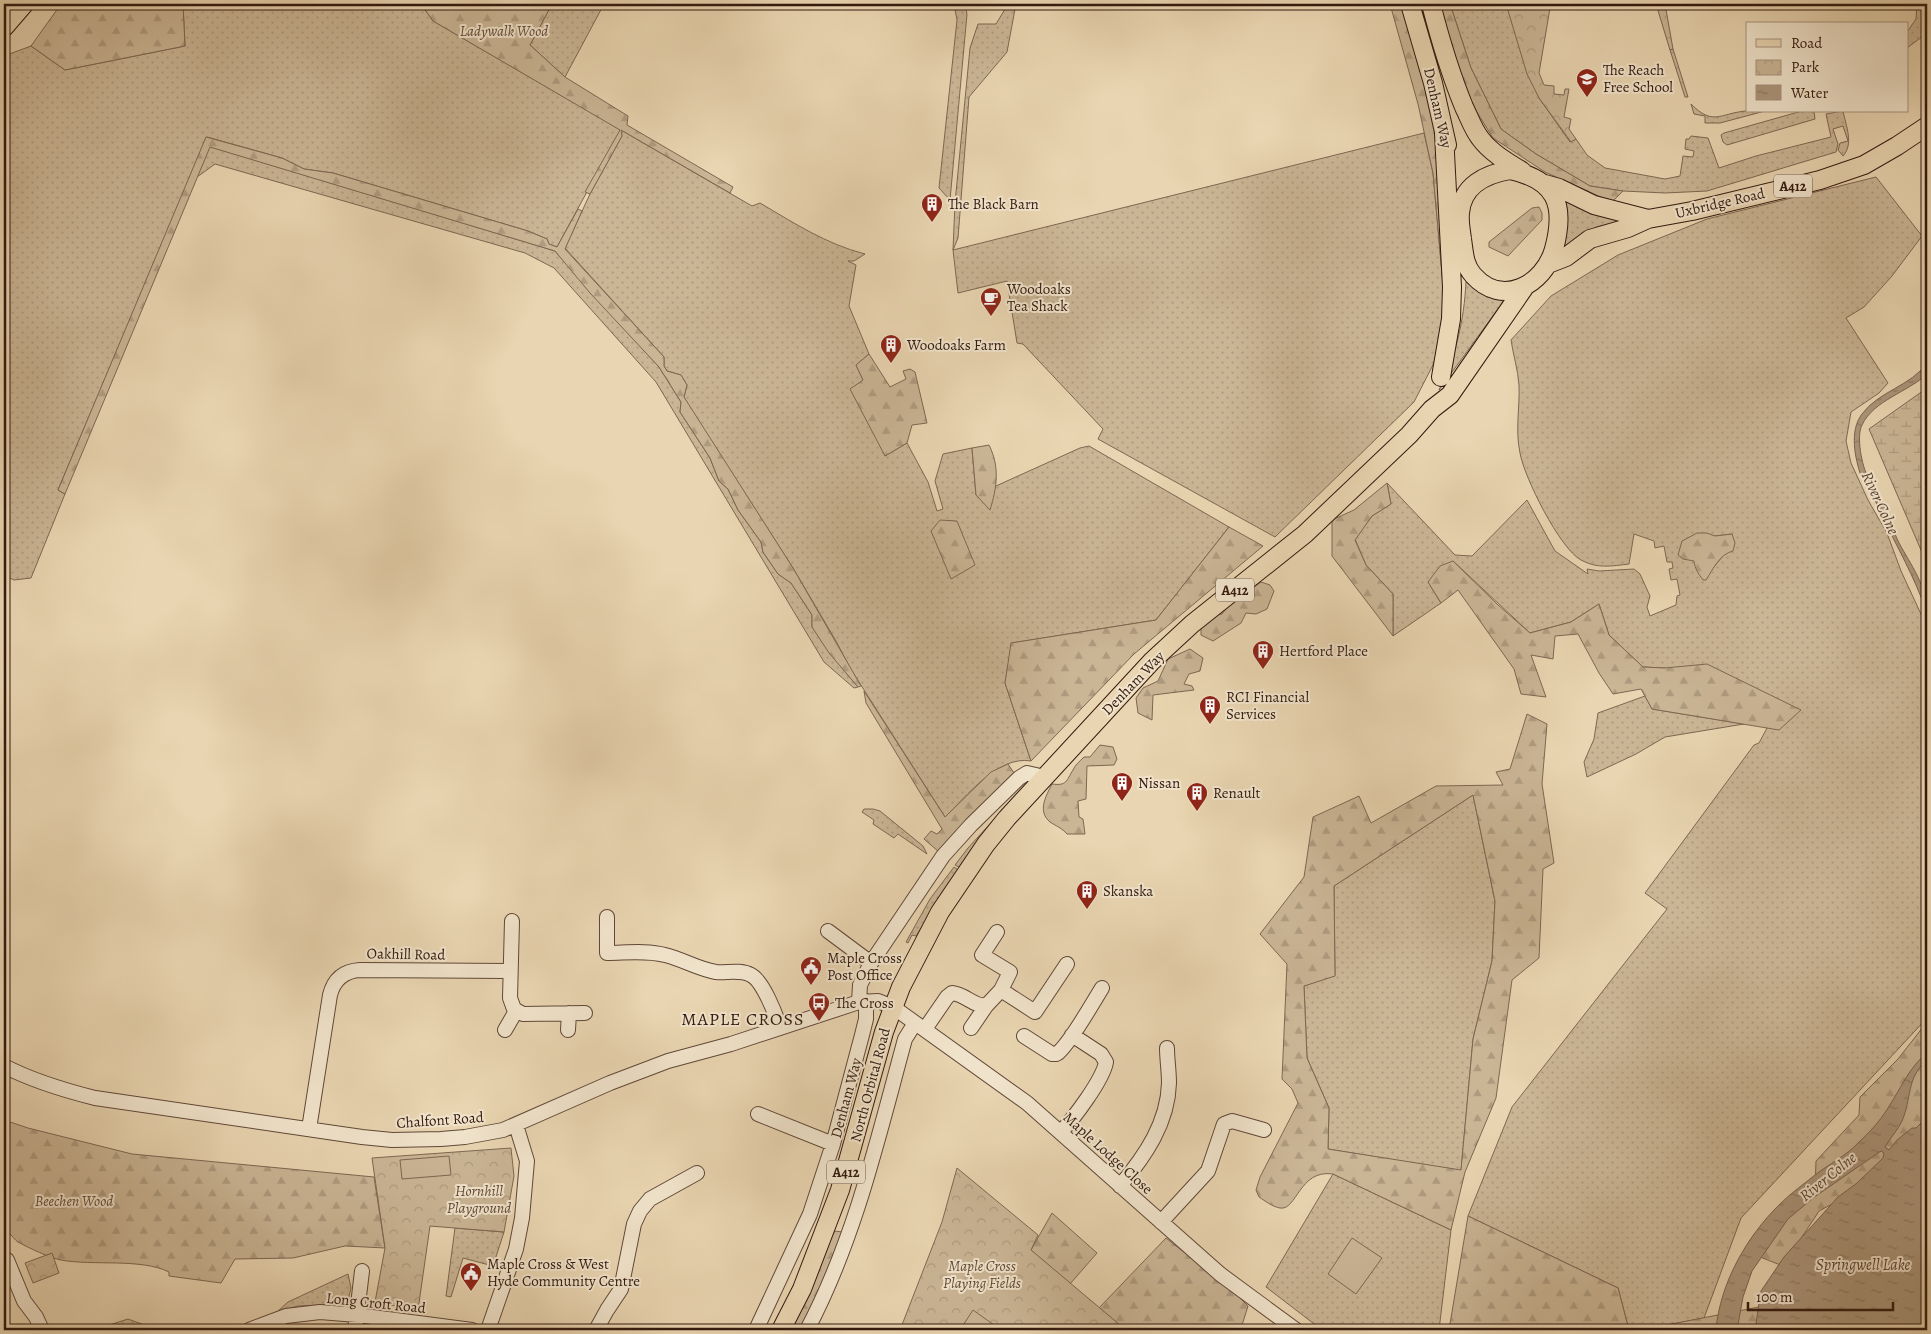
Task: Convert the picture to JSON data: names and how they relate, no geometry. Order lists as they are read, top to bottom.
{
  "streets": {
    "main road": [
      "Denham Way",
      "A412",
      "Uxbridge Road",
      "North Orbital Road"
    ],
    "street": [
      "Oakhill Road",
      "Chalfont Road",
      "Maple Lodge Close",
      "Long Croft Road"
    ]
  },
  "crossings": [
    ["Denham Way", "A412"],
    ["Denham Way", "Uxbridge Road"],
    ["Denham Way", "North Orbital Road"],
    ["Denham Way", "Chalfont Road"],
    ["Denham Way", "Maple Lodge Close"],
    ["Oakhill Road", "Chalfont Road"],
    ["North Orbital Road", "Chalfont Road"],
    ["North Orbital Road", "Maple Lodge Close"],
    ["Chalfont Road", "Maple Lodge Close"]
  ],
  "districts": ["MAPLE CROSS"],
  "water": ["River Colne", "Springwell Lake"],
  "parks": [
    "Ladywalk Wood",
    "Hornhill Playground",
    "Beechen Wood",
    "Maple Cross Playing Fields"
  ],
  "places": {
    "school or university": ["The Reach Free School"],
    "building": [
      "The Black Barn",
      "Woodoaks Farm",
      "Hertford Place",
      "RCI Financial Services",
      "Nissan",
      "Renault",
      "Skanska"
    ],
    "cafe": ["Woodoaks Tea Shack"],
    "public building": ["Maple Cross Post Office", "Maple Cross & West Hyde Community Centre"],
    "bus stop": ["The Cross"]
  },
  "legend": ["Road", "Park", "Water"],
  "scale_bar": "100 m"
}
